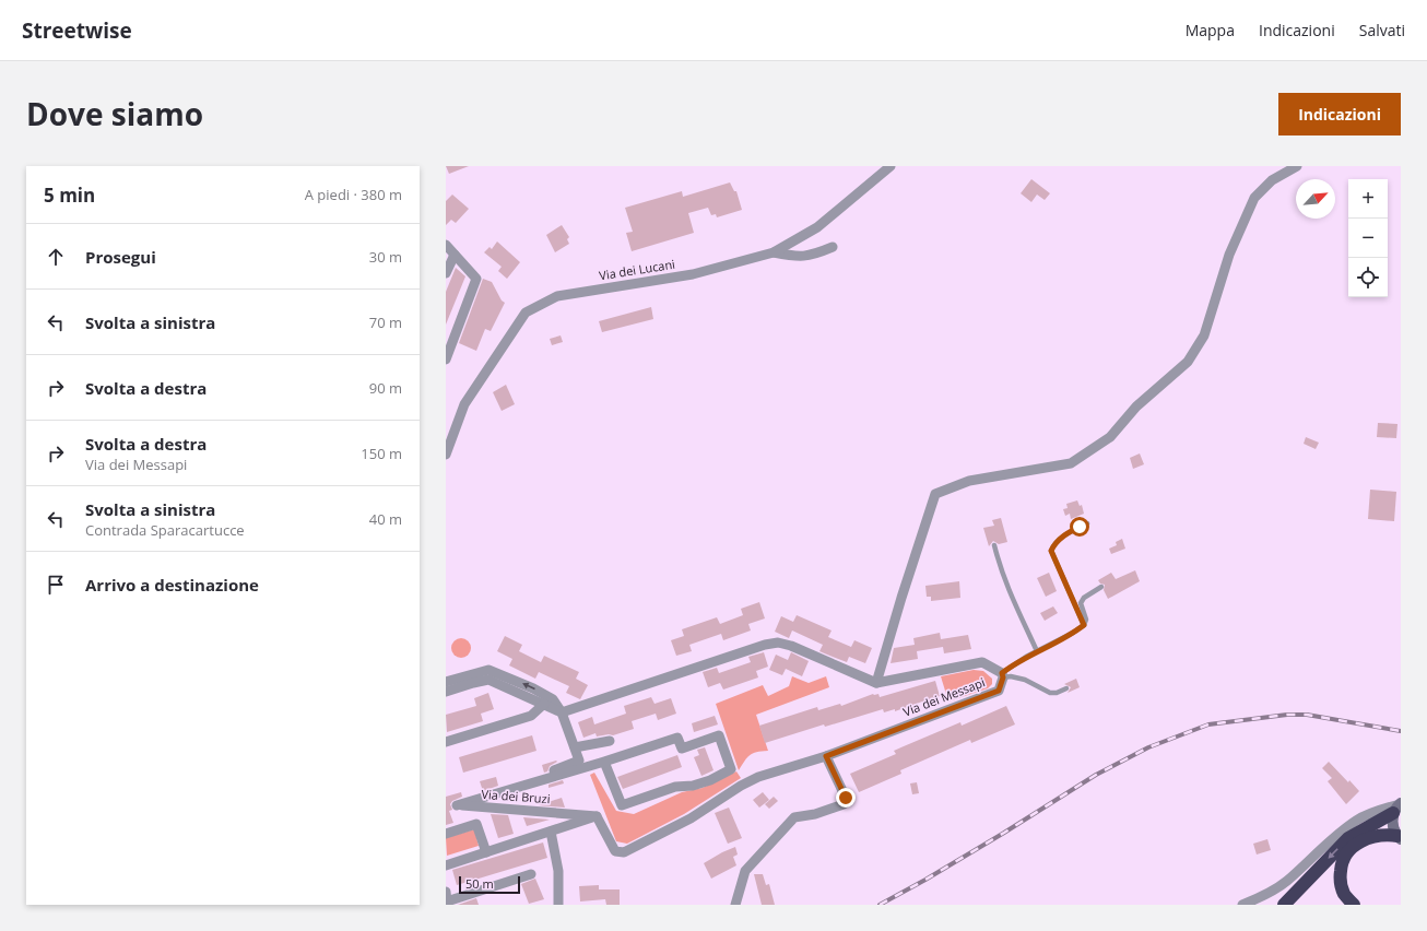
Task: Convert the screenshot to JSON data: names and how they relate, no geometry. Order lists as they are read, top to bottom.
{
  "streets": {
    "street": ["Via dei Lucani", "Via dei Messapi", "Via dei Bruzi"]
  },
  "crossings": [
    ["Via dei Messapi", "Via dei Bruzi"]
  ],
  "scale_bar": "50 m",
  "north": "top right",
  "page": {
    "header": "Streetwise",
    "nav": ["Mappa", "Indicazioni", "Salvati"],
    "title": "Dove siamo",
    "buttons": "Indicazioni",
    "heading": ["5 min", "A piedi · 380 m"],
    "map_buttons": ["+", "−"],
    "list": [
      ["Prosegui", "30 m"],
      ["Svolta a sinistra", "70 m"],
      ["Svolta a destra", "90 m"],
      ["Svolta a destra", "Via dei Messapi", "150 m"],
      ["Svolta a sinistra", "Contrada Sparacartucce", "40 m"],
      "Arrivo a destinazione"
    ],
    "scale": "50 m"
  }
}
